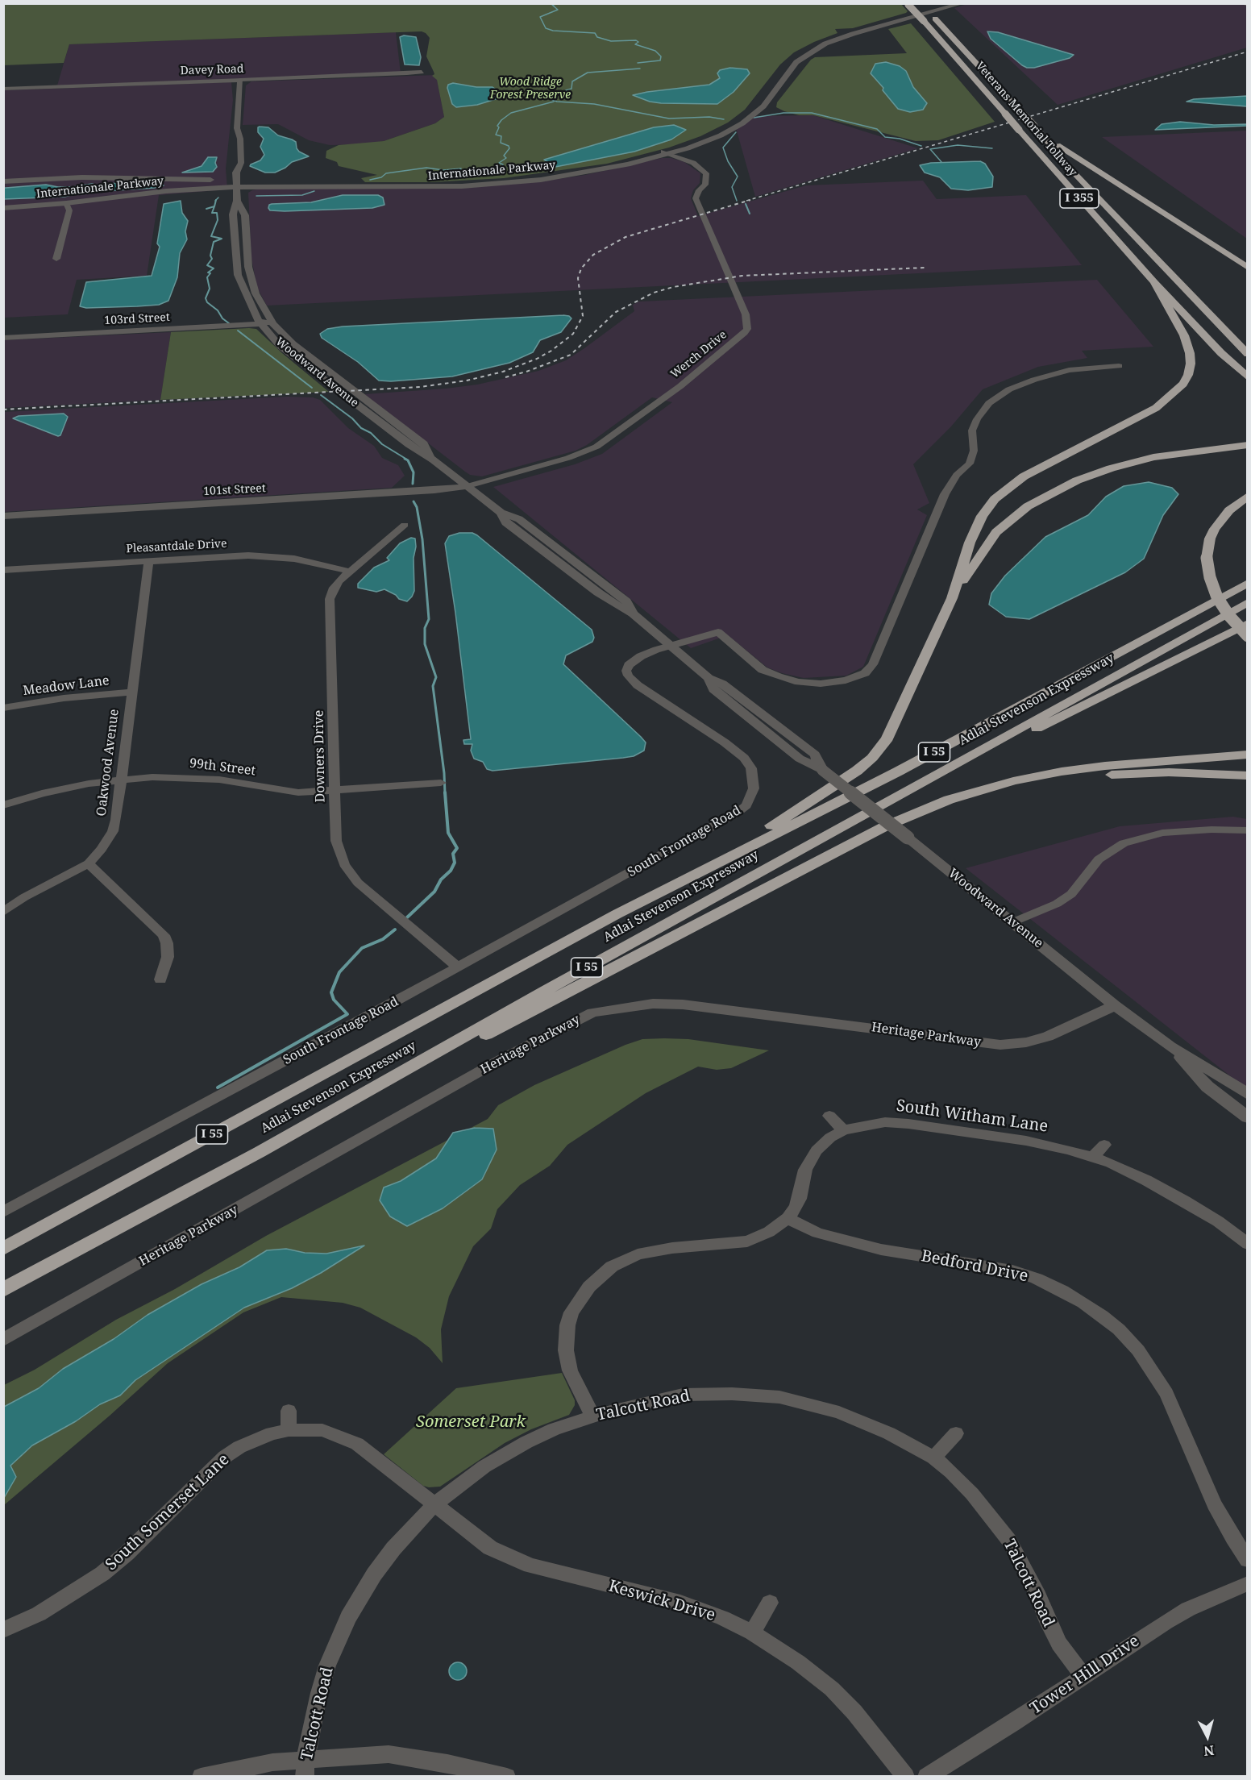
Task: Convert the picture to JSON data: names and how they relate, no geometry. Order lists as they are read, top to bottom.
{
  "streets": {
    "highway": [
      "Veterans Memorial Tollway",
      "I 355",
      "Adlai Stevenson Expressway",
      "I 55"
    ],
    "street": [
      "Davey Road",
      "Internationale Parkway",
      "103rd Street",
      "Werch Drive",
      "Woodward Avenue",
      "101st Street",
      "Pleasantdale Drive",
      "Meadow Lane",
      "Downers Drive",
      "Oakwood Avenue",
      "99th Street",
      "South Frontage Road",
      "Heritage Parkway",
      "South Witham Lane",
      "Bedford Drive",
      "Talcott Road",
      "South Somerset Lane",
      "Keswick Drive",
      "Tower Hill Drive"
    ]
  },
  "crossings": [
    ["Internationale Parkway", "Werch Drive"],
    ["Internationale Parkway", "Woodward Avenue"],
    ["103rd Street", "Woodward Avenue"],
    ["Werch Drive", "Woodward Avenue"],
    ["Werch Drive", "101st Street"],
    ["Woodward Avenue", "101st Street"],
    ["Woodward Avenue", "South Frontage Road"],
    ["Woodward Avenue", "Heritage Parkway"],
    ["Pleasantdale Drive", "Downers Drive"],
    ["Pleasantdale Drive", "Oakwood Avenue"],
    ["Meadow Lane", "Oakwood Avenue"],
    ["Downers Drive", "99th Street"],
    ["Downers Drive", "South Frontage Road"],
    ["Oakwood Avenue", "99th Street"],
    ["South Witham Lane", "Bedford Drive"],
    ["South Witham Lane", "Talcott Road"],
    ["Talcott Road", "South Somerset Lane"],
    ["Talcott Road", "Keswick Drive"],
    ["Talcott Road", "Tower Hill Drive"],
    ["South Somerset Lane", "Keswick Drive"]
  ],
  "parks": ["Wood Ridge Forest Preserve", "Somerset Park"],
  "north": "bottom"
}
